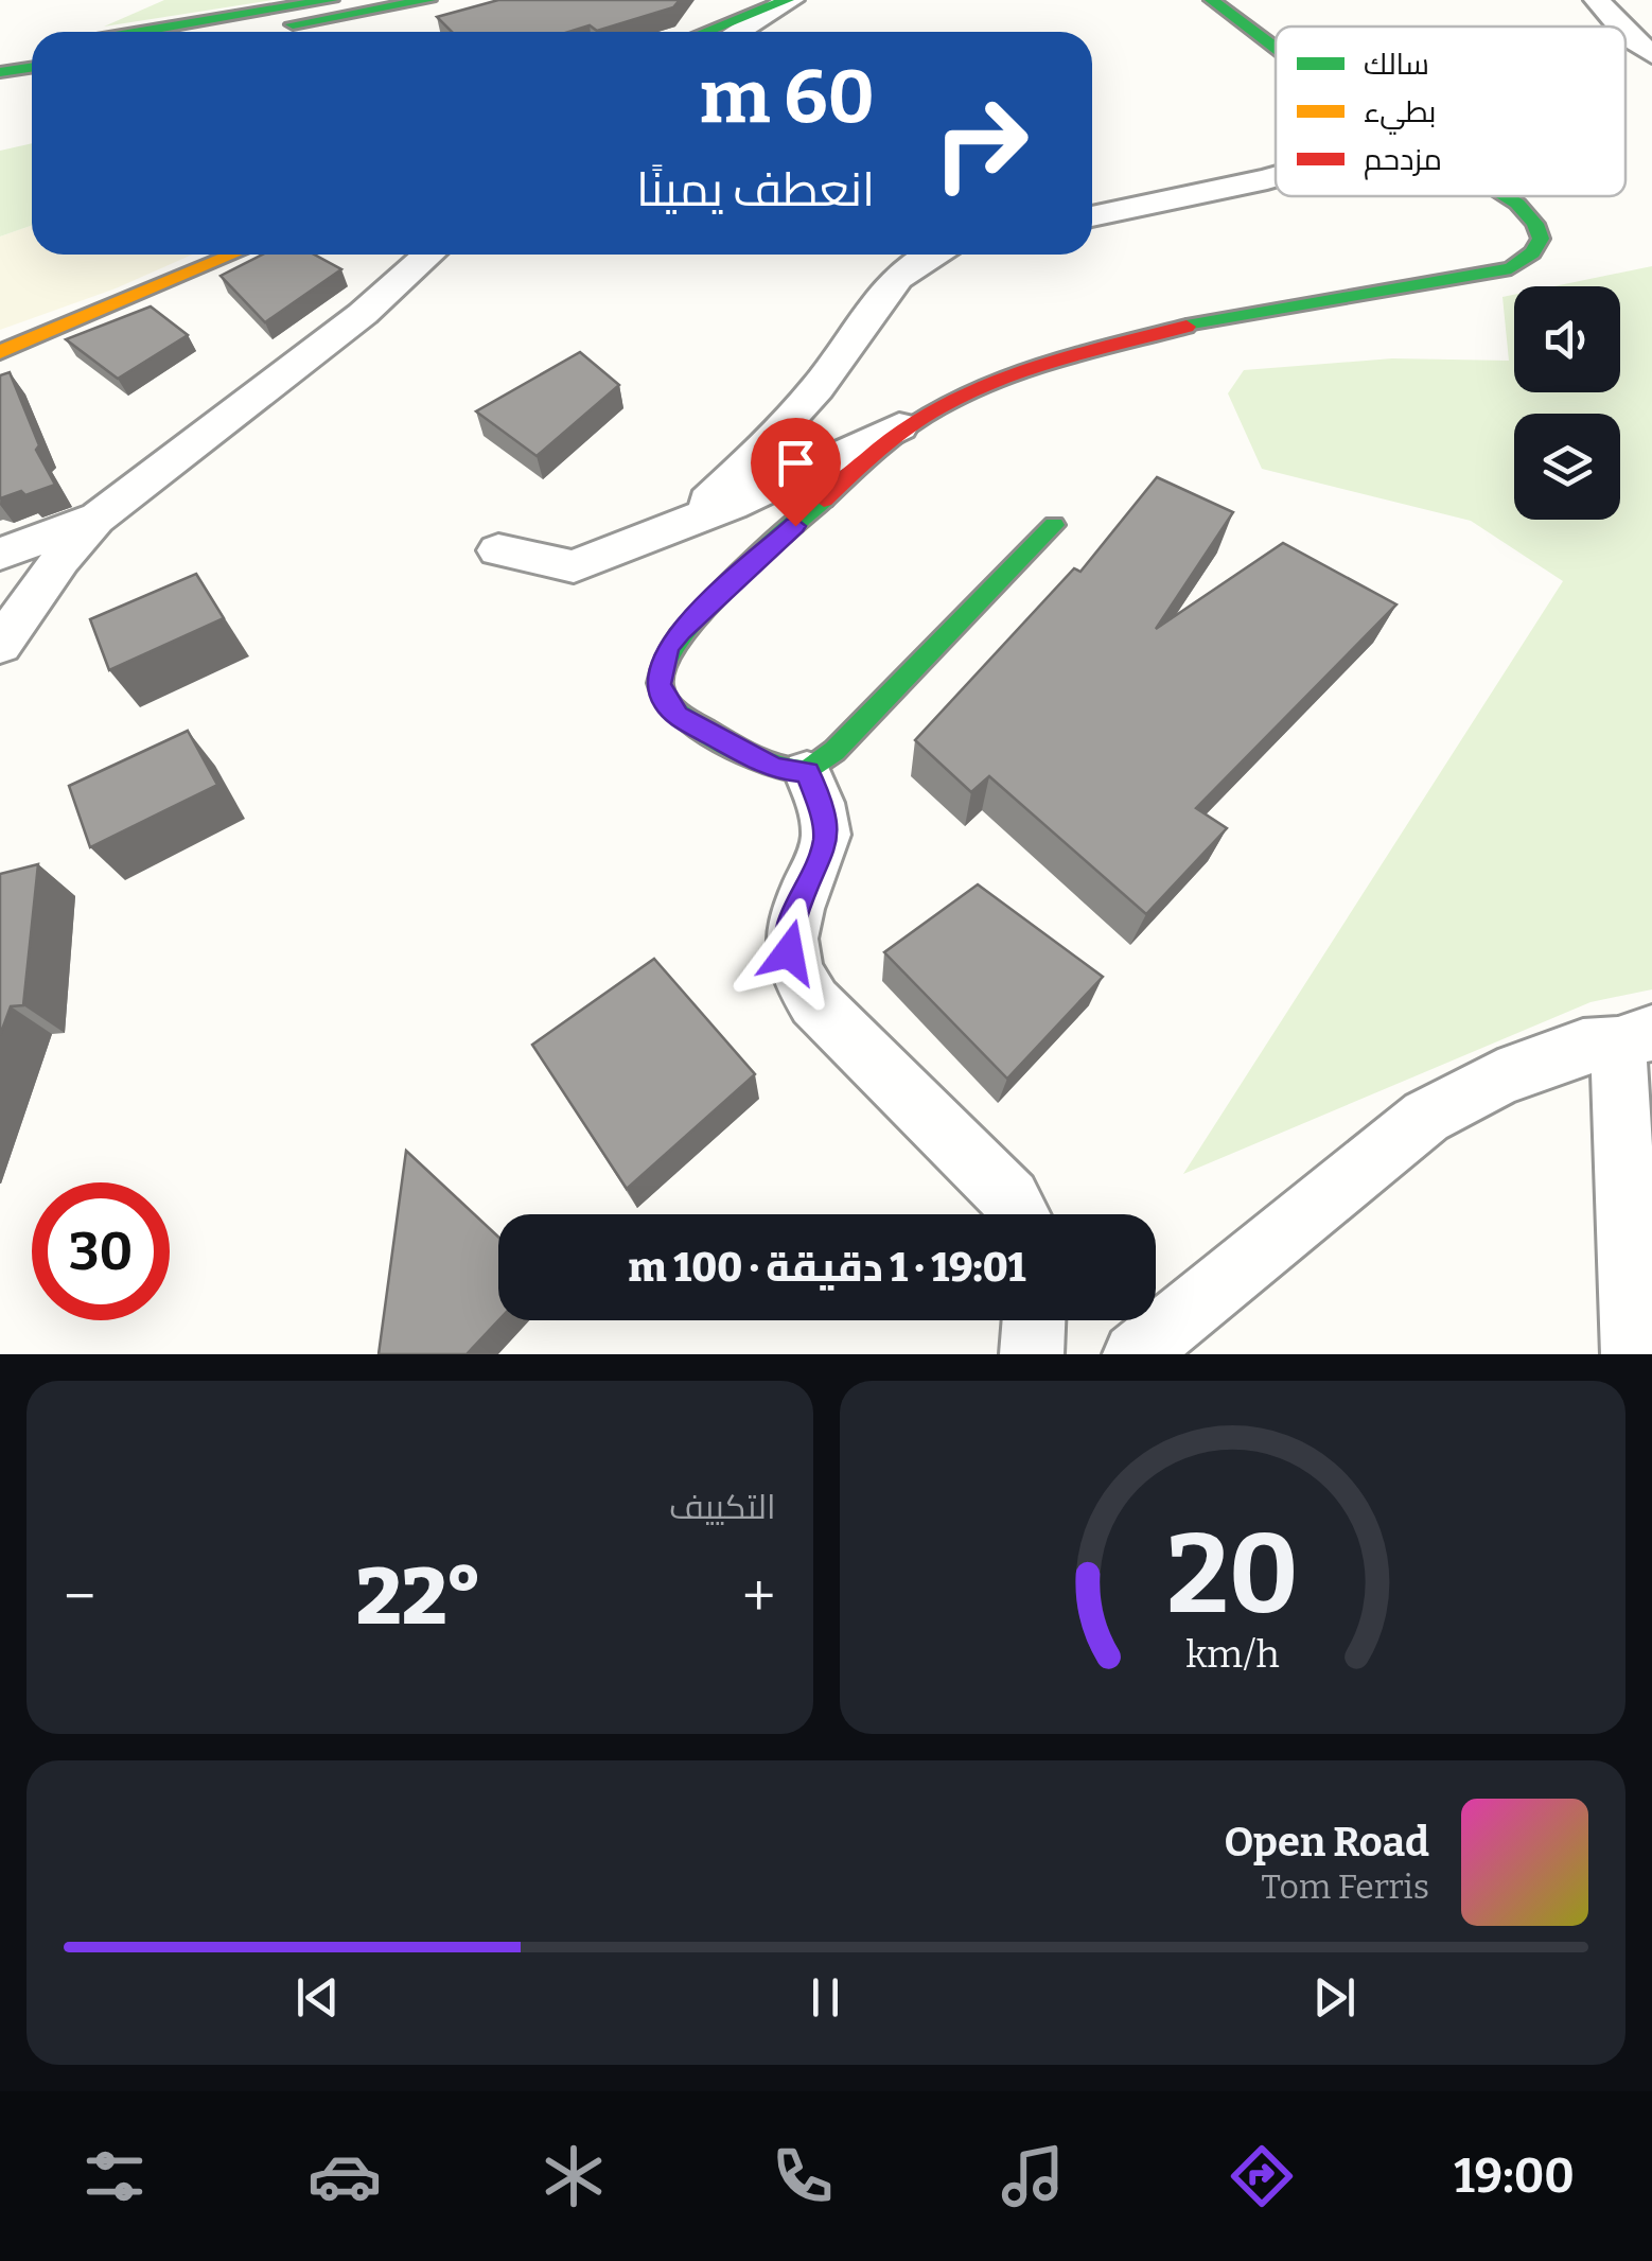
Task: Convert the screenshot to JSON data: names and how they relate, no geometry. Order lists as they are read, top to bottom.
{
  "legend": ["سالك", "بطيء", "مزدحم"],
  "page": {
    "turn": ["60 m", "انعطف يمينًا"],
    "limit": "30",
    "trip": "19:01 · 1 دقيقة · 100 m",
    "tile": "التكييف",
    "heat": ["−", "22°", "+"],
    "song": ["Open Road", "Tom Ferris"],
    "tabs": "19:00",
    "gauge": ["20", "km/h"]
  }
}
